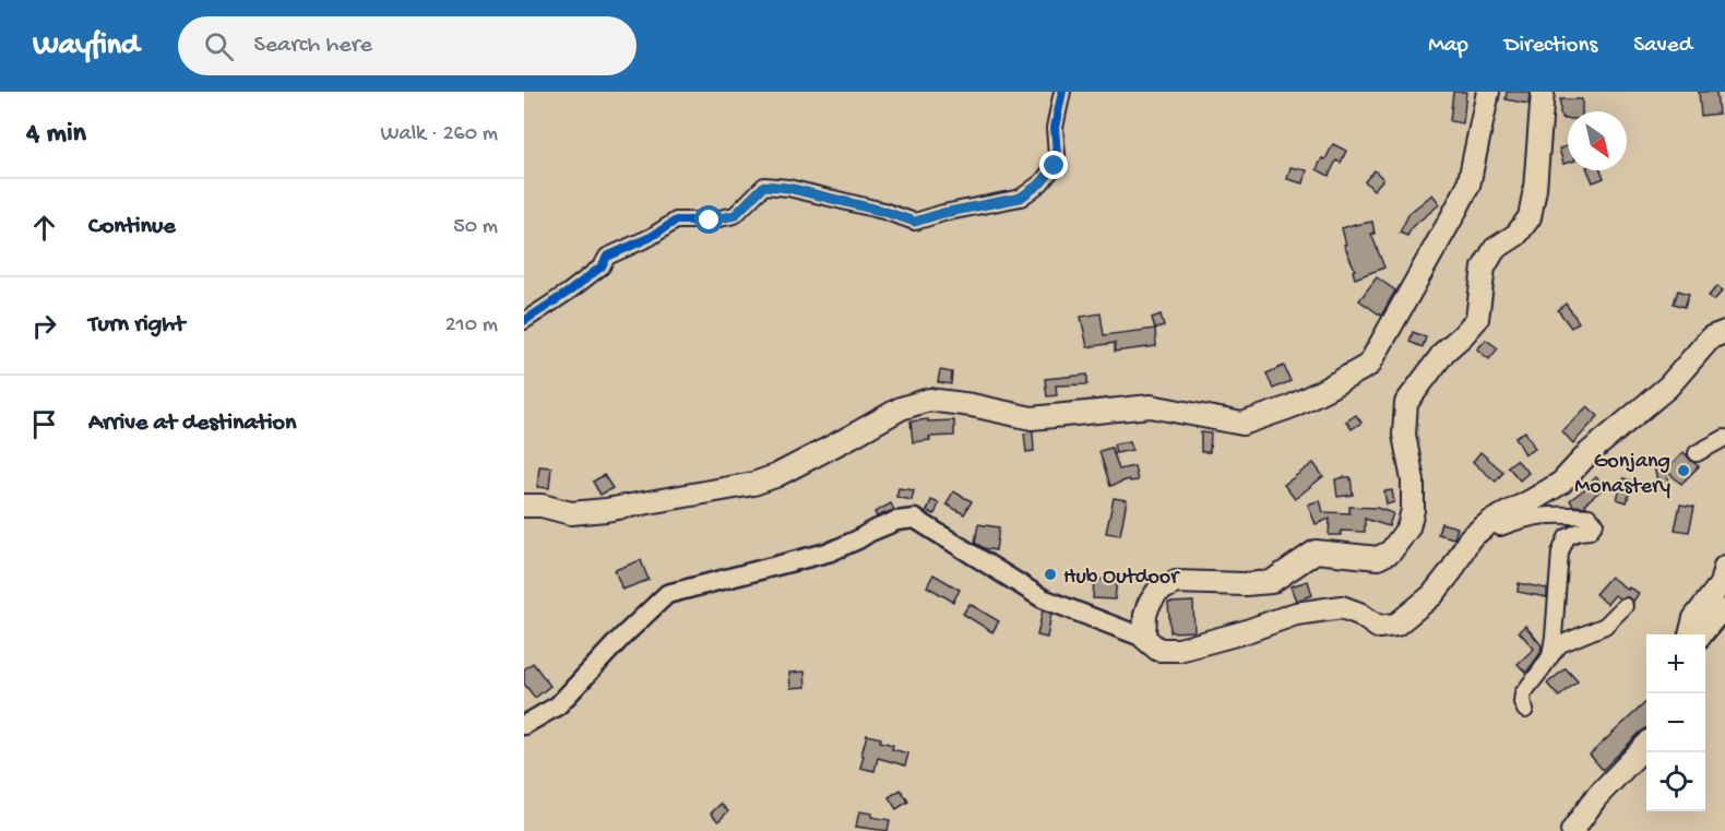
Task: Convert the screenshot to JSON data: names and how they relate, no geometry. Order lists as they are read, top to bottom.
{
  "places": ["Gonjang Monastery", "Hub Outdoor"],
  "north": "bottom right",
  "page": {
    "header": "Wayfind",
    "search": "Search here",
    "nav": ["Map", "Directions", "Saved"],
    "heading": ["4 min", "Walk · 260 m"],
    "list": [
      ["Continue", "50 m"],
      ["Turn right", "210 m"],
      "Arrive at destination"
    ],
    "map_buttons": ["+", "−"]
  }
}
